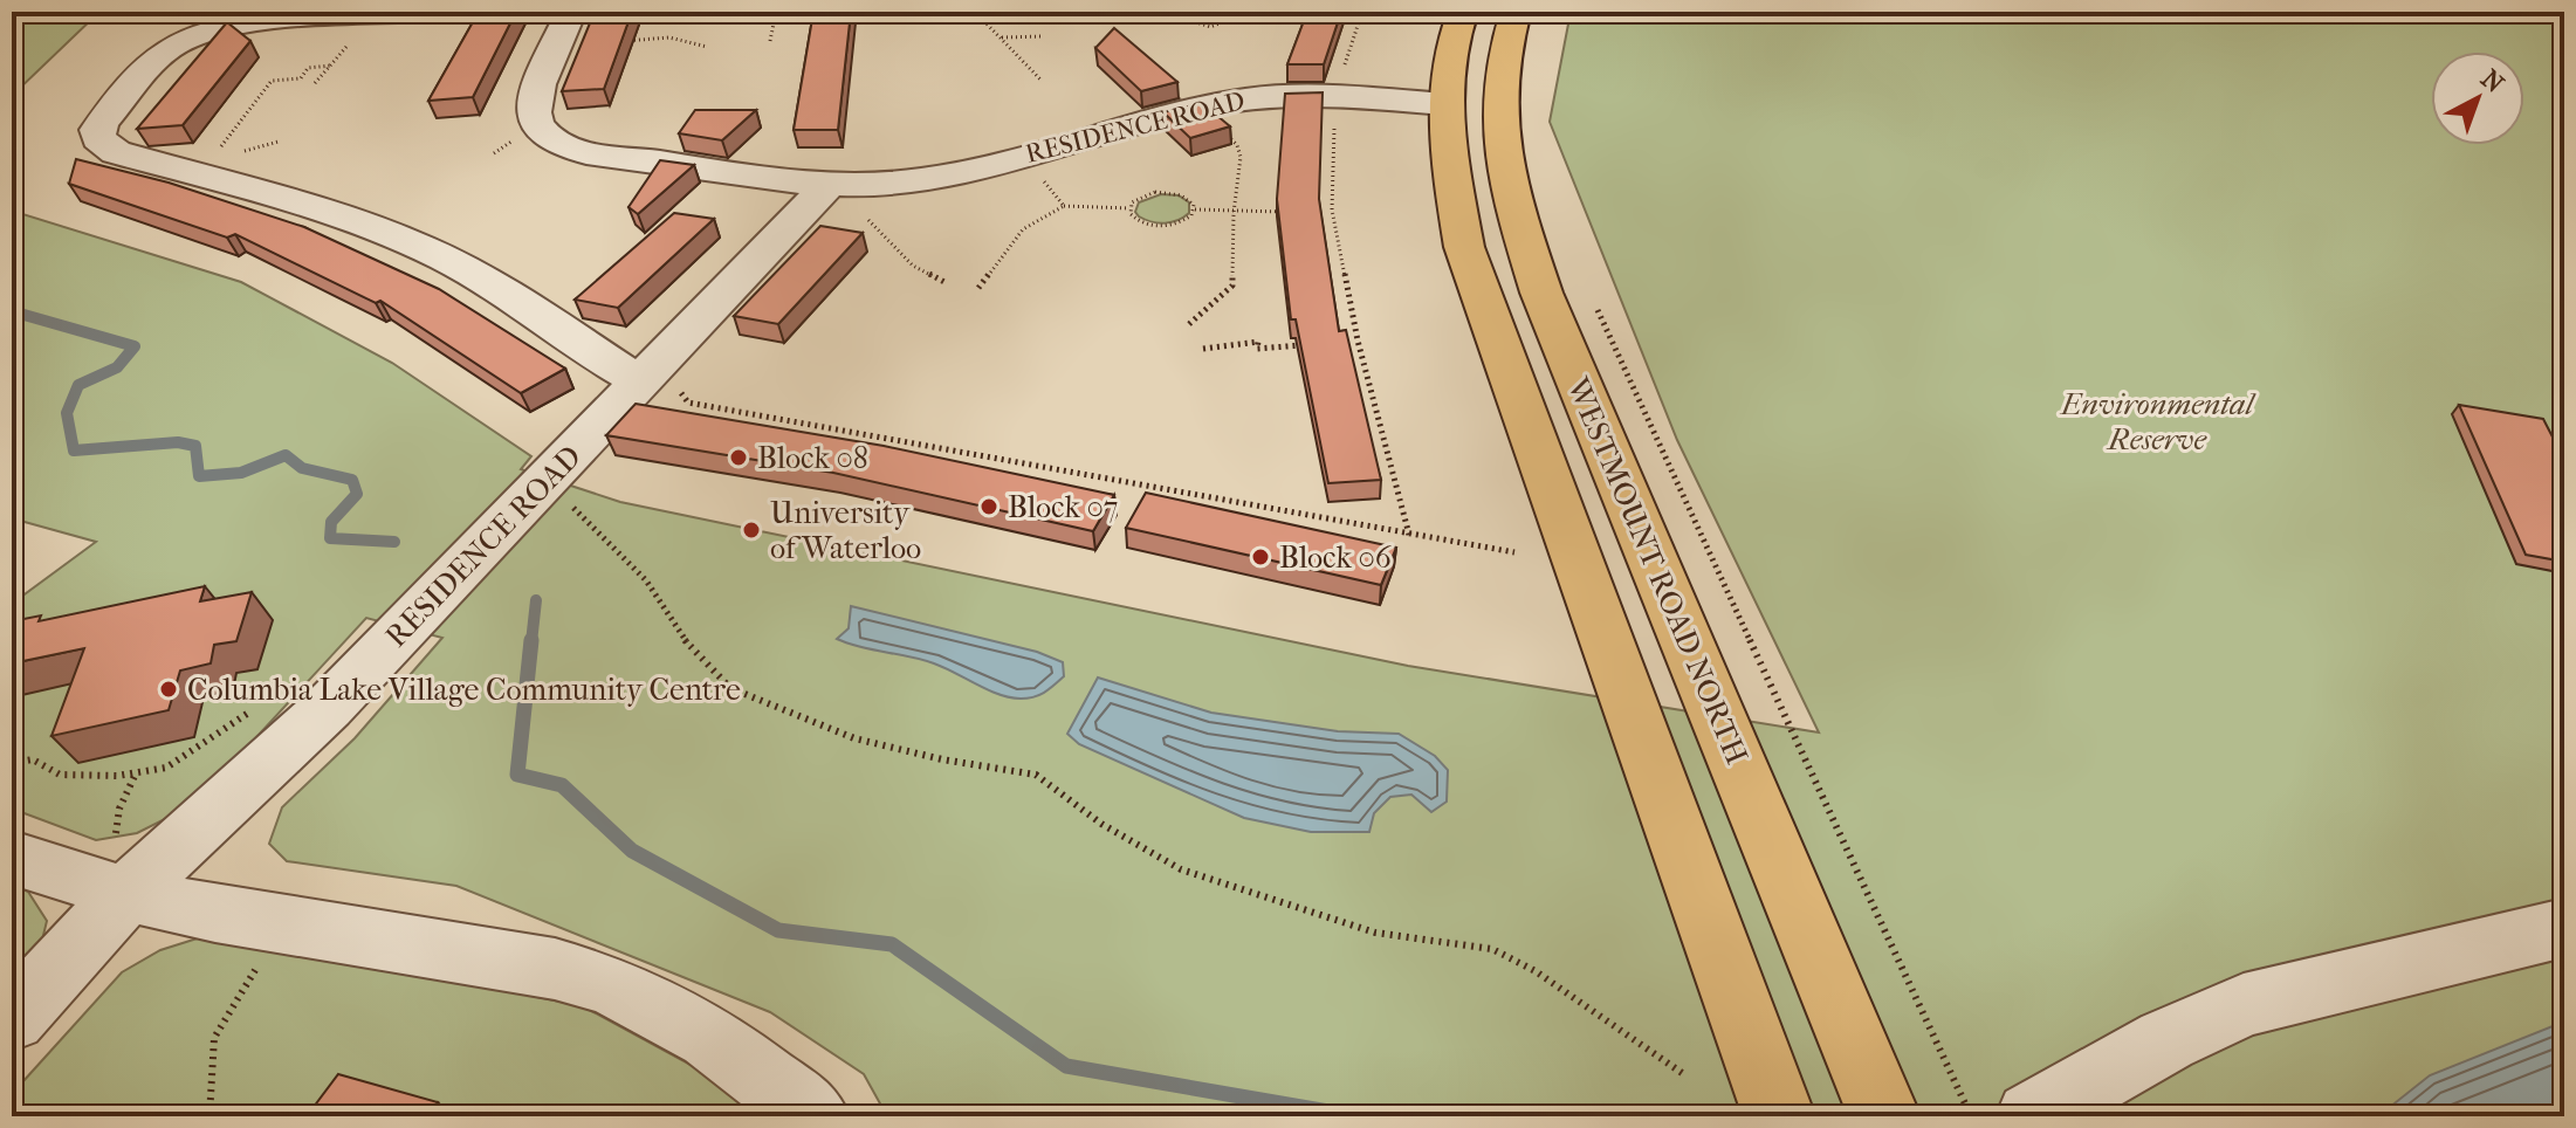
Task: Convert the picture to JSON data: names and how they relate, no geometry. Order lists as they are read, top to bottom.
{
  "streets": {
    "main road": ["WESTMOUNT ROAD NORTH"],
    "street": ["RESIDENCE ROAD"]
  },
  "crossings": [
    ["RESIDENCE ROAD", "WESTMOUNT ROAD NORTH"]
  ],
  "parks": ["Environmental Reserve"],
  "places": [
    "Block 08",
    "Block 07",
    "University of Waterloo",
    "Block 06",
    "Columbia Lake Village Community Centre"
  ],
  "north": "top right"
}
